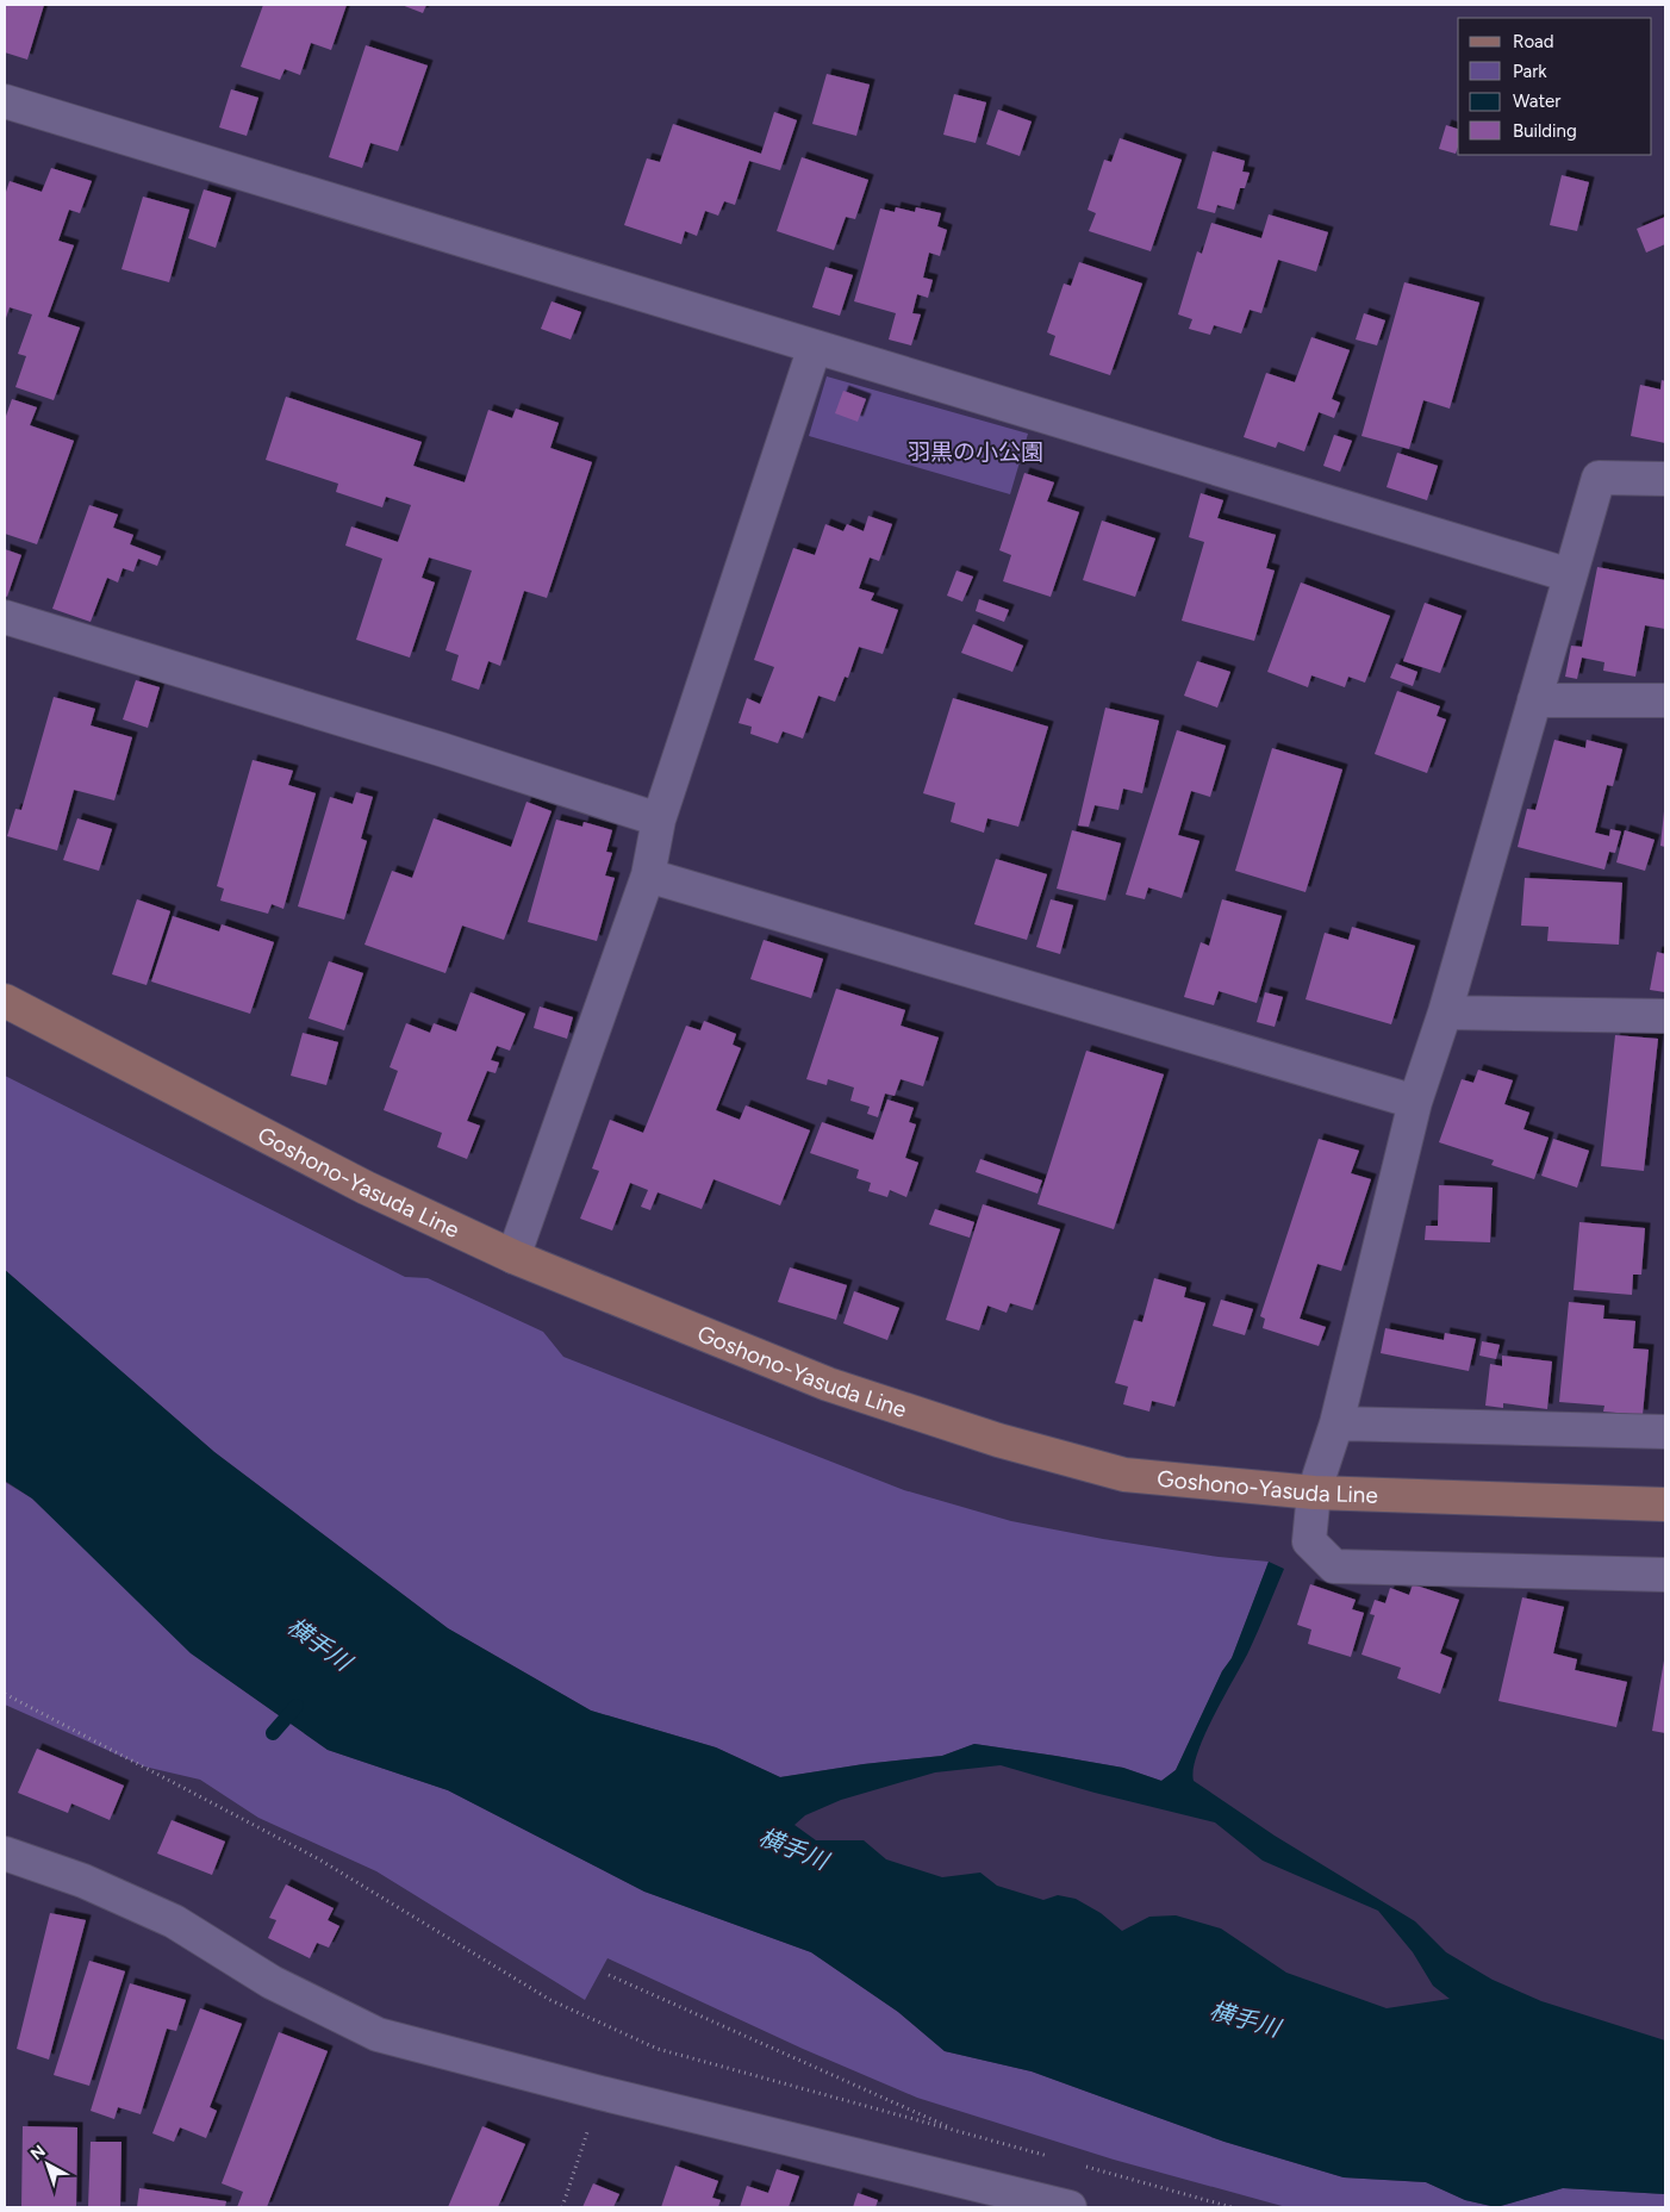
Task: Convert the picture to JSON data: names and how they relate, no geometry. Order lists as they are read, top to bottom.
{
  "streets": {
    "main road": ["Goshono-Yasuda Line"]
  },
  "water": ["横手川"],
  "parks": ["羽黒の小公園"],
  "legend": [
    "Road",
    "Park",
    "Water",
    "Building"
  ],
  "north": "top left"
}
